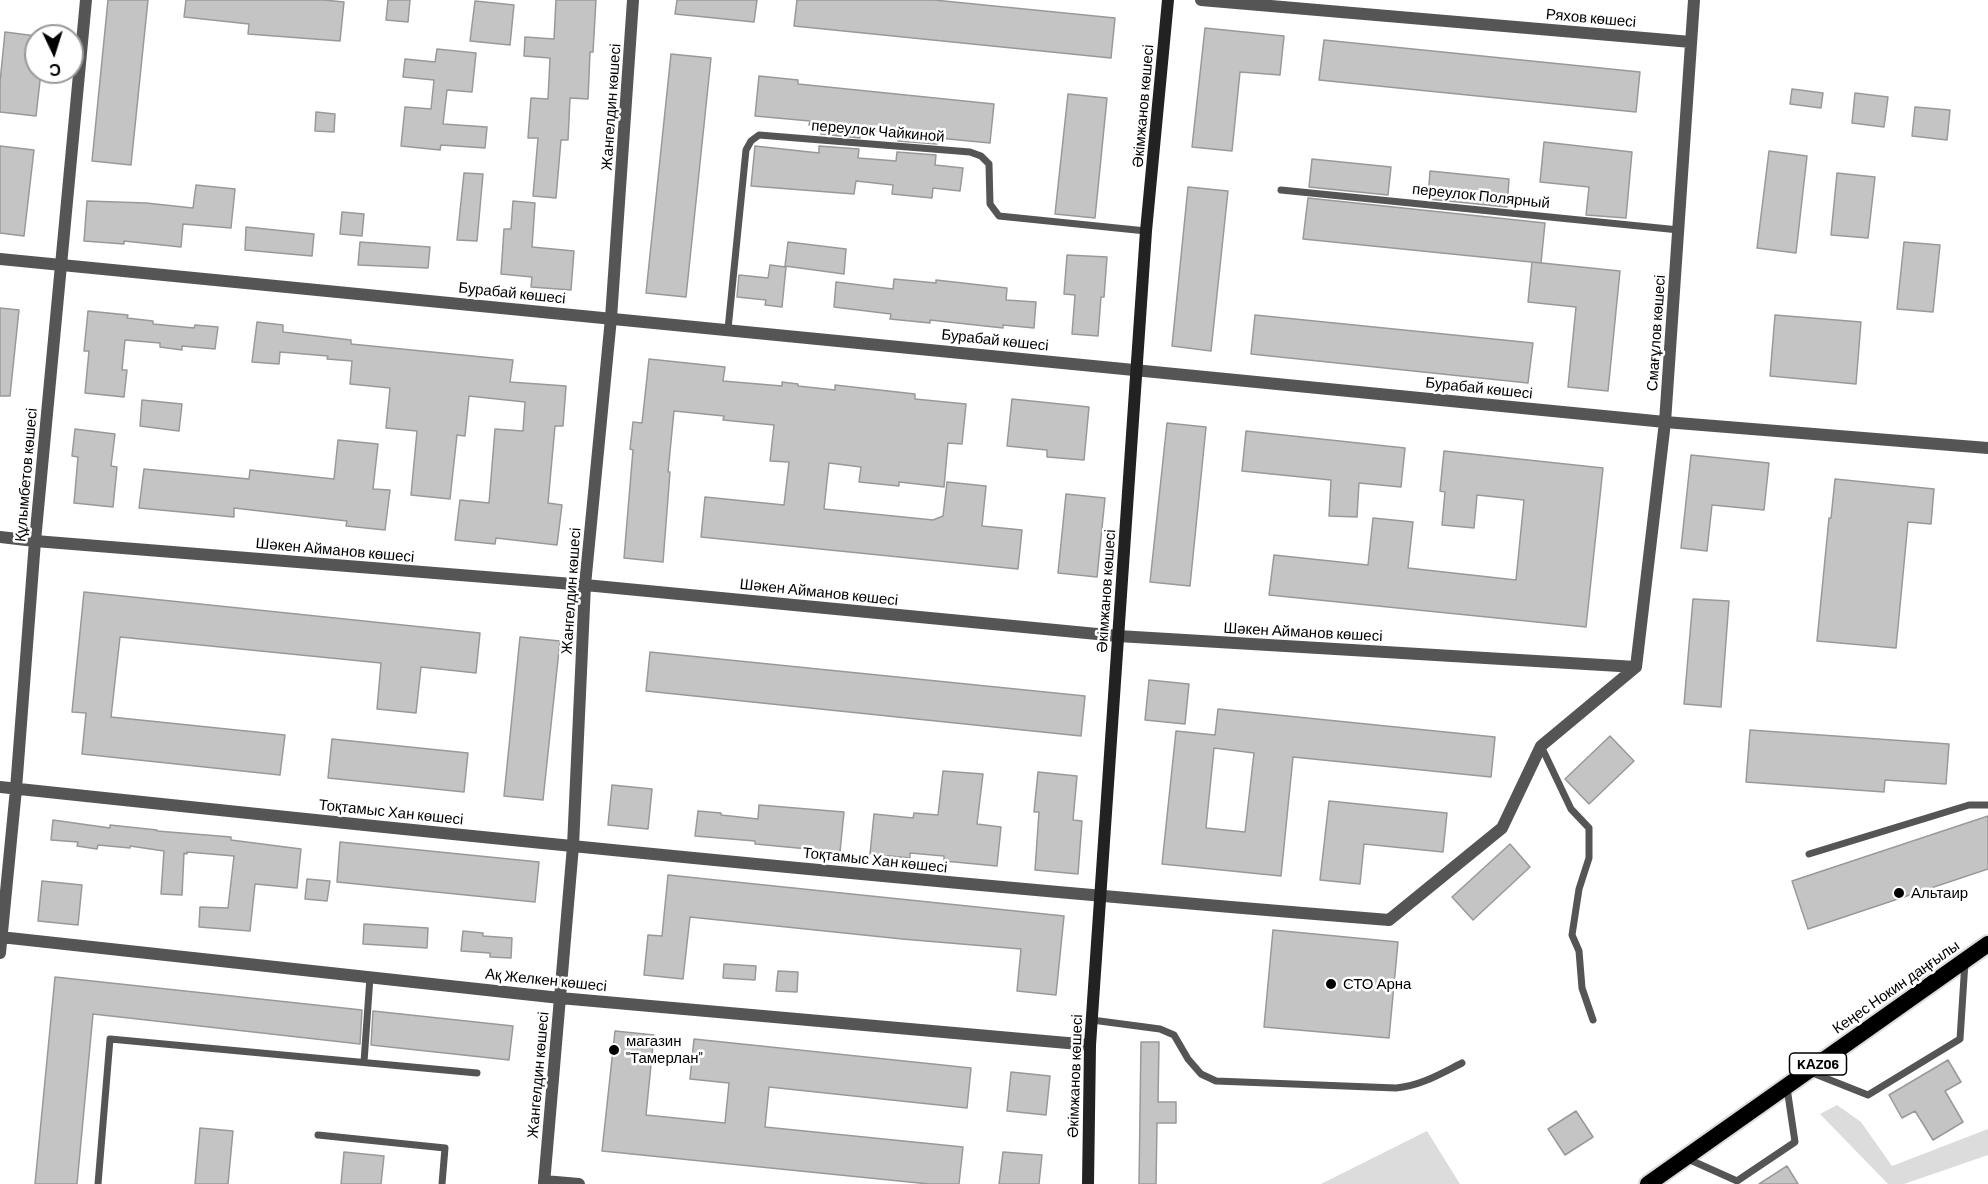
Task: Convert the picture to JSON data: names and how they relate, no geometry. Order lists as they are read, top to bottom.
{
  "streets": {
    "highway": ["Кеңес Нокин даңғылы", "KАZ06"],
    "main road": ["Әкімжанов көшесі"],
    "street": [
      "Ряхов көшесі",
      "Жангелдин көшесі",
      "Бурабай көшесі",
      "Смағұлов көшесі",
      "Құлымбетов көшесі",
      "Шәкен Айманов көшесі",
      "Тоқтамыс Хан көшесі",
      "Ақ Желкен көшесі"
    ],
    "lane": ["переулок Чайкиной", "переулок Полярный"]
  },
  "crossings": [
    ["Ряхов көшесі", "Смағұлов көшесі"],
    ["Әкімжанов көшесі", "переулок Чайкиной"],
    ["Әкімжанов көшесі", "Бурабай көшесі"],
    ["Әкімжанов көшесі", "Шәкен Айманов көшесі"],
    ["Әкімжанов көшесі", "Тоқтамыс Хан көшесі"],
    ["Әкімжанов көшесі", "Ақ Желкен көшесі"],
    ["Жангелдин көшесі", "Бурабай көшесі"],
    ["Жангелдин көшесі", "Шәкен Айманов көшесі"],
    ["Жангелдин көшесі", "Тоқтамыс Хан көшесі"],
    ["Жангелдин көшесі", "Ақ Желкен көшесі"],
    ["переулок Чайкиной", "Бурабай көшесі"],
    ["переулок Полярный", "Смағұлов көшесі"],
    ["Бурабай көшесі", "Смағұлов көшесі"],
    ["Бурабай көшесі", "Құлымбетов көшесі"],
    ["Смағұлов көшесі", "Шәкен Айманов көшесі"],
    ["Смағұлов көшесі", "Тоқтамыс Хан көшесі"],
    ["Құлымбетов көшесі", "Шәкен Айманов көшесі"],
    ["Құлымбетов көшесі", "Тоқтамыс Хан көшесі"],
    ["Құлымбетов көшесі", "Ақ Желкен көшесі"],
    ["Шәкен Айманов көшесі", "Тоқтамыс Хан көшесі"]
  ],
  "places": ["Альтаир", "СТО Арна", "магазин \"Тамерлан\""],
  "north": "bottom"
}
